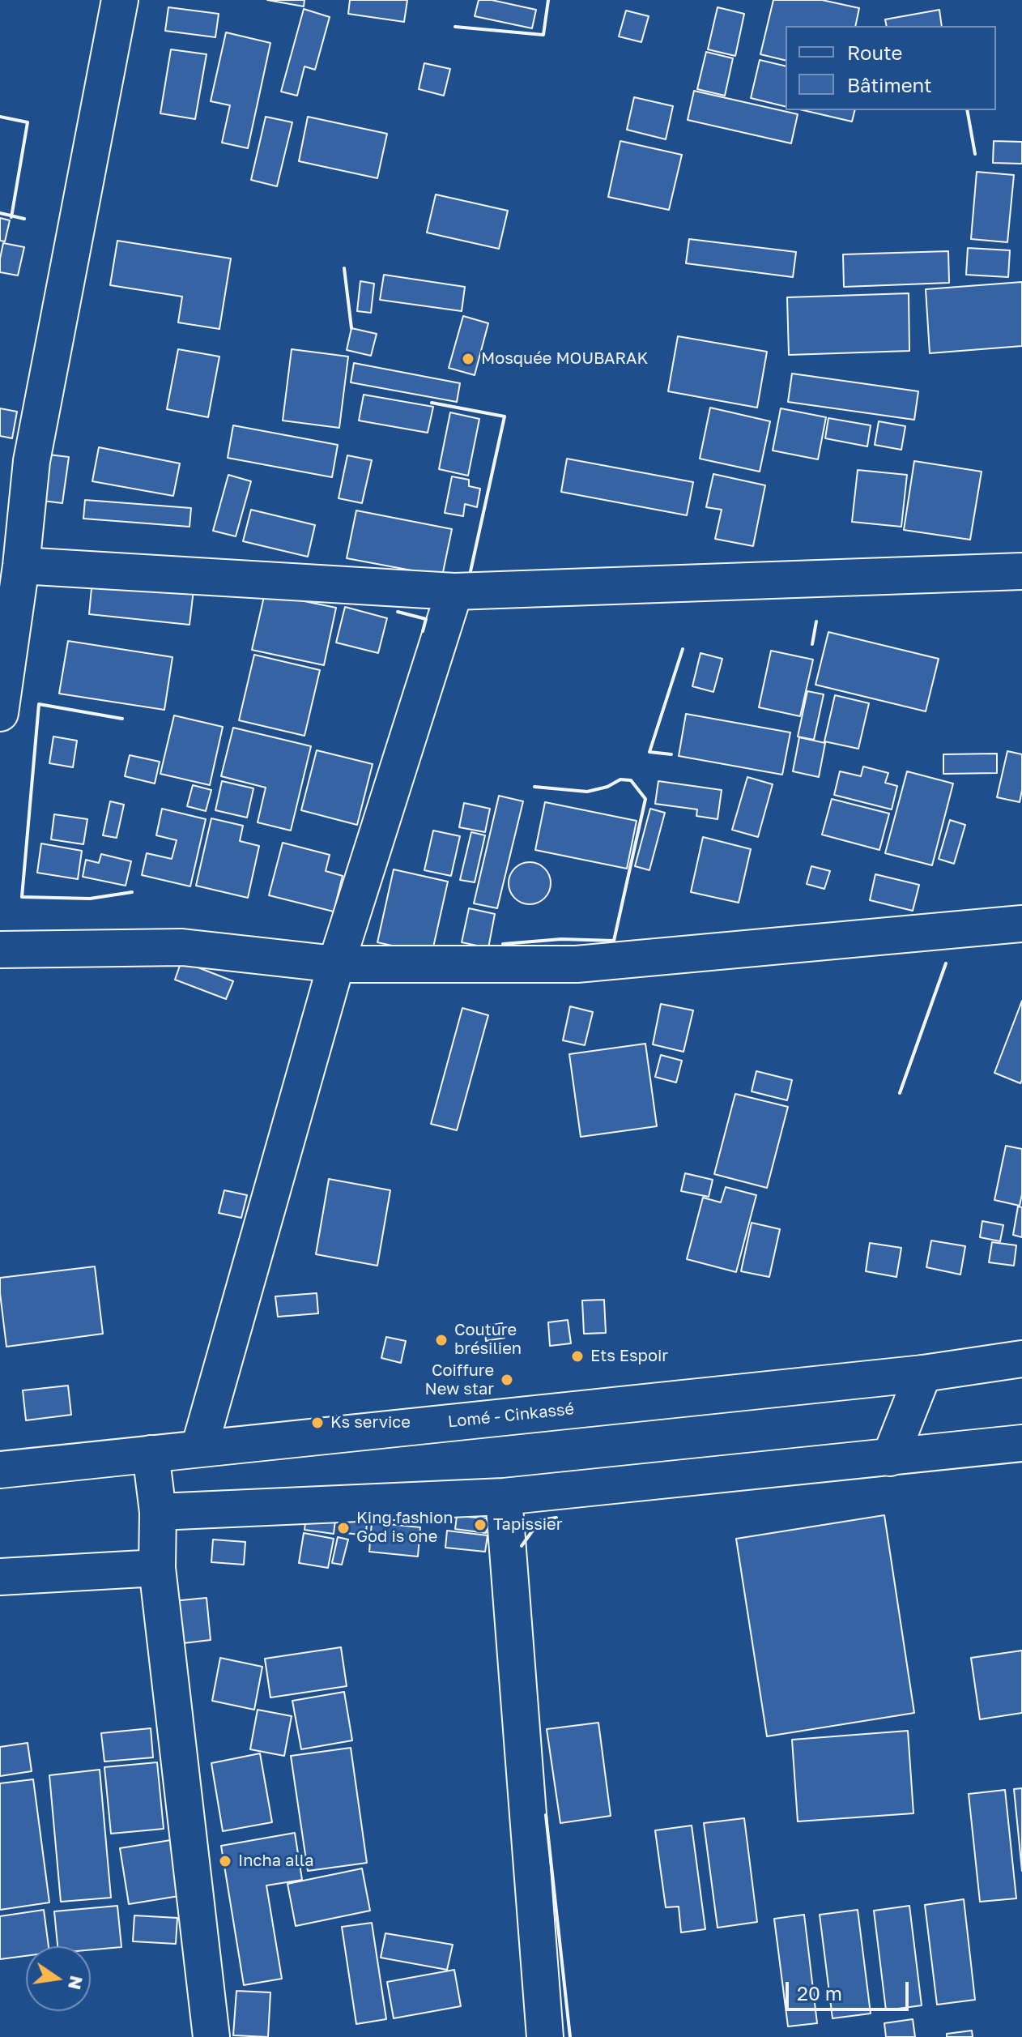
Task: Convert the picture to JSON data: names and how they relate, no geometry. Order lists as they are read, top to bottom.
{
  "streets": {
    "main road": ["Lomé - Cinkassé"]
  },
  "places": [
    "Mosquée MOUBARAK",
    "Couture brésilien",
    "Ets Espoir",
    "Coiffure New star",
    "Ks service",
    "Tapissier",
    "King fashion God is one",
    "Incha alla"
  ],
  "legend": ["Route", "Bâtiment"],
  "scale_bar": "20 m",
  "north": "right"
}
